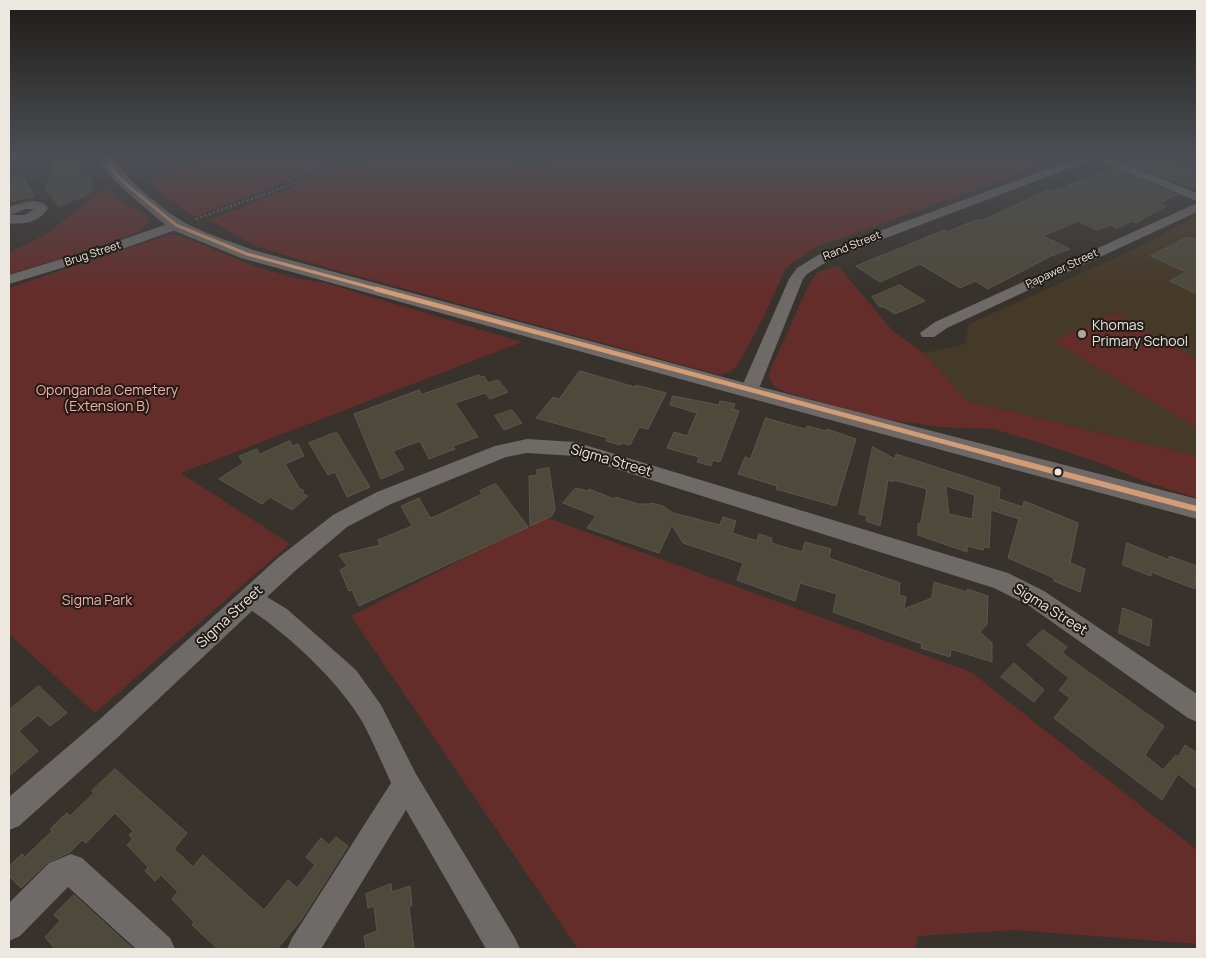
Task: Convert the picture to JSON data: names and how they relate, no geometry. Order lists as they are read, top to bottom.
{
  "streets": {
    "street": [
      "Rand Street",
      "Brug Street",
      "Papawer Street",
      "Sigma Street"
    ]
  },
  "parks": ["Oponganda Cemetery (Extension B)", "Sigma Park"],
  "places": ["Khomas Primary School"]
}
